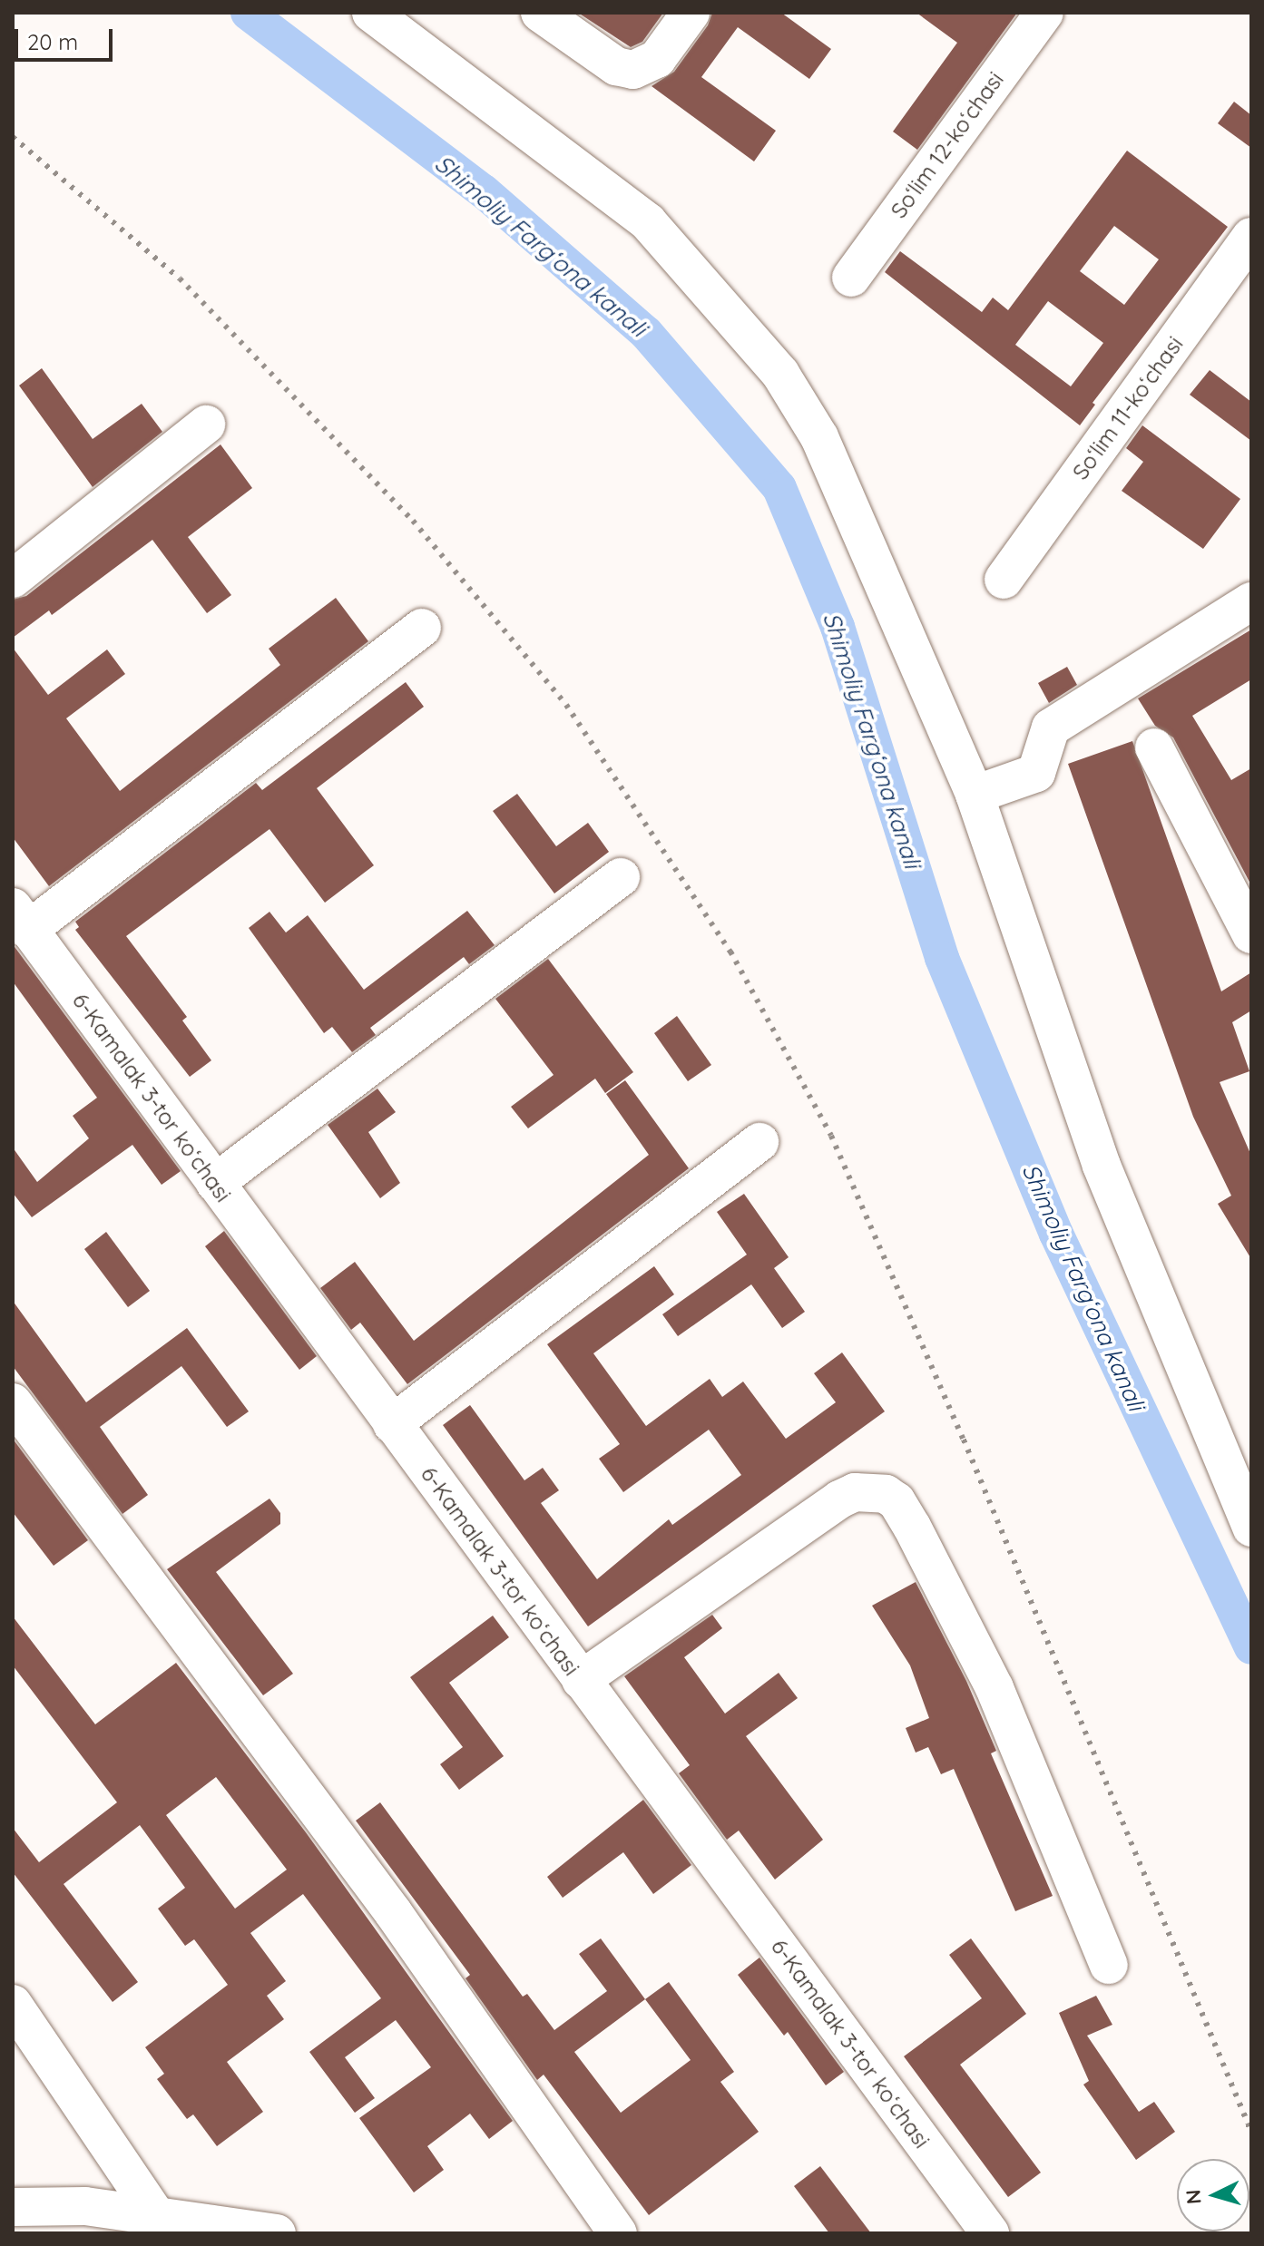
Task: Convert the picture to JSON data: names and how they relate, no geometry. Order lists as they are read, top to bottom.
{
  "streets": {
    "street": ["Soʻlim 12-koʻchasi", "Soʻlim 11-koʻchasi", "6-Kamalak 3-tor koʻchasi"]
  },
  "water": ["Shimoliy Fargʻona kanali"],
  "scale_bar": "20 m",
  "north": "left"
}
